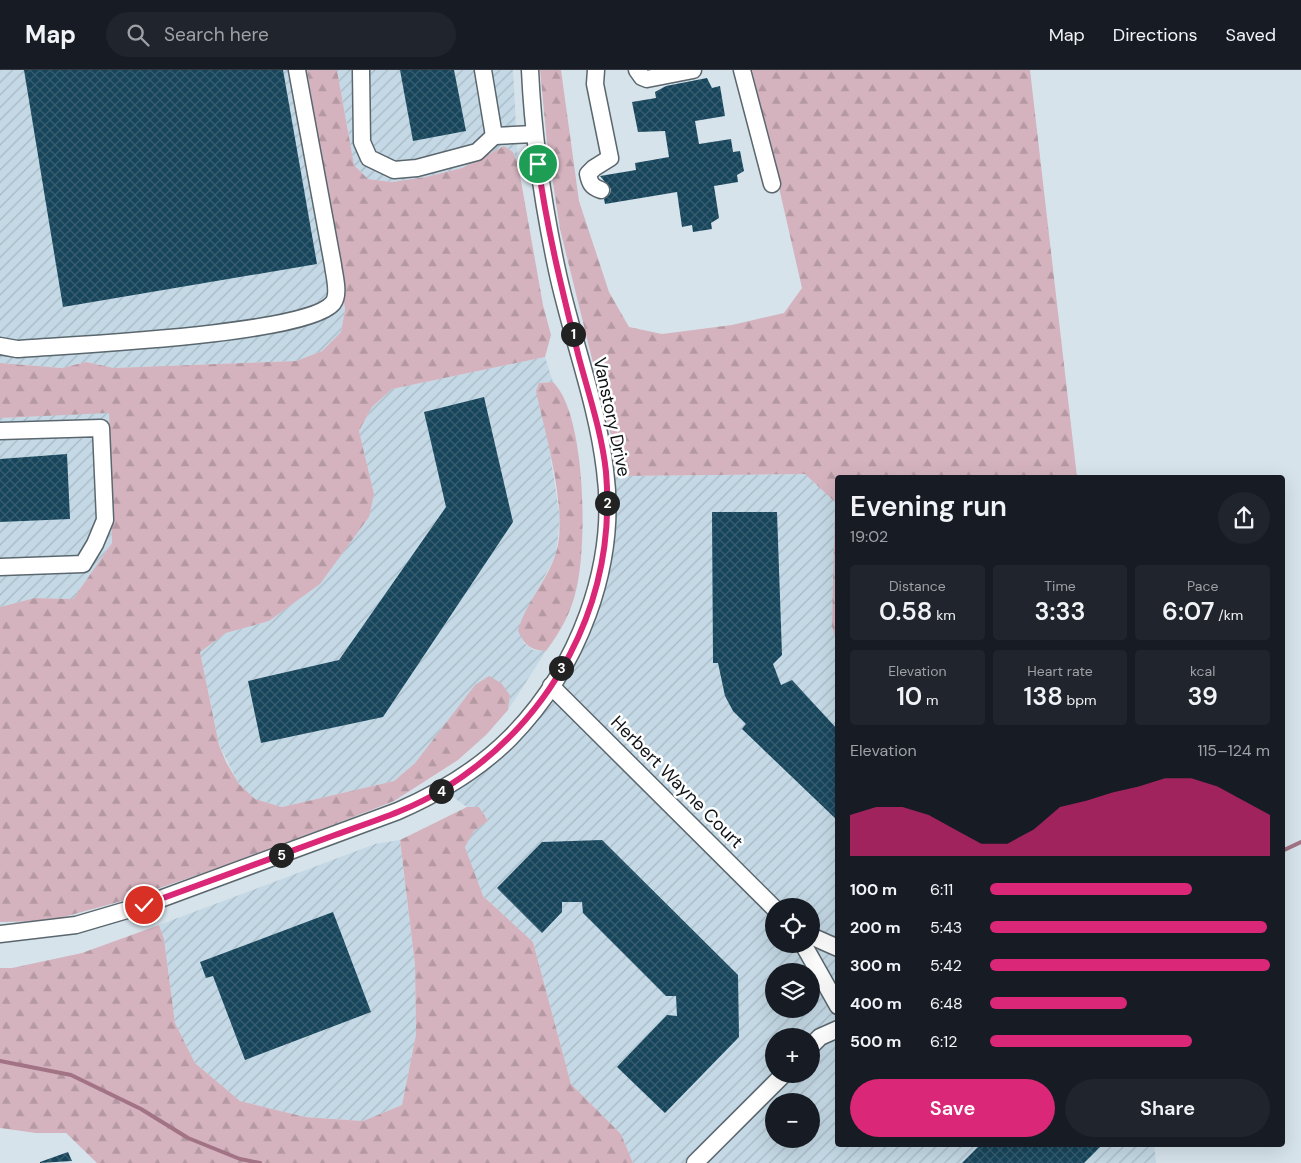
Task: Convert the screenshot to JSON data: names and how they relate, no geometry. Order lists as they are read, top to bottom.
{
  "streets": {
    "street": ["Vanstory Drive", "Herbert Wayne Court"]
  },
  "crossings": [
    ["Vanstory Drive", "Herbert Wayne Court"]
  ],
  "page": {
    "header": "Map",
    "search": "Search here",
    "nav": ["Map", "Directions", "Saved"],
    "pins": [
      "1",
      "2",
      "3",
      "4",
      "5"
    ],
    "heading": ["Evening run", "19:02"],
    "stats": [
      ["Distance", "0.58 km"],
      ["Time", "3:33"],
      ["Pace", "6:07 /km"],
      ["Elevation", "10 m"],
      ["Heart rate", "138 bpm"],
      ["kcal", "39"]
    ],
    "chart": ["Elevation", "115–124 m"],
    "list": [
      {
        "name": "100 m",
        "note": "6:11"
      },
      {
        "name": "200 m",
        "note": "5:43"
      },
      {
        "name": "300 m",
        "note": "5:42"
      },
      {
        "name": "400 m",
        "note": "6:48"
      },
      {
        "name": "500 m",
        "note": "6:12"
      }
    ],
    "map_buttons": ["+", "−"],
    "buttons": ["Save", "Share"]
  }
}
